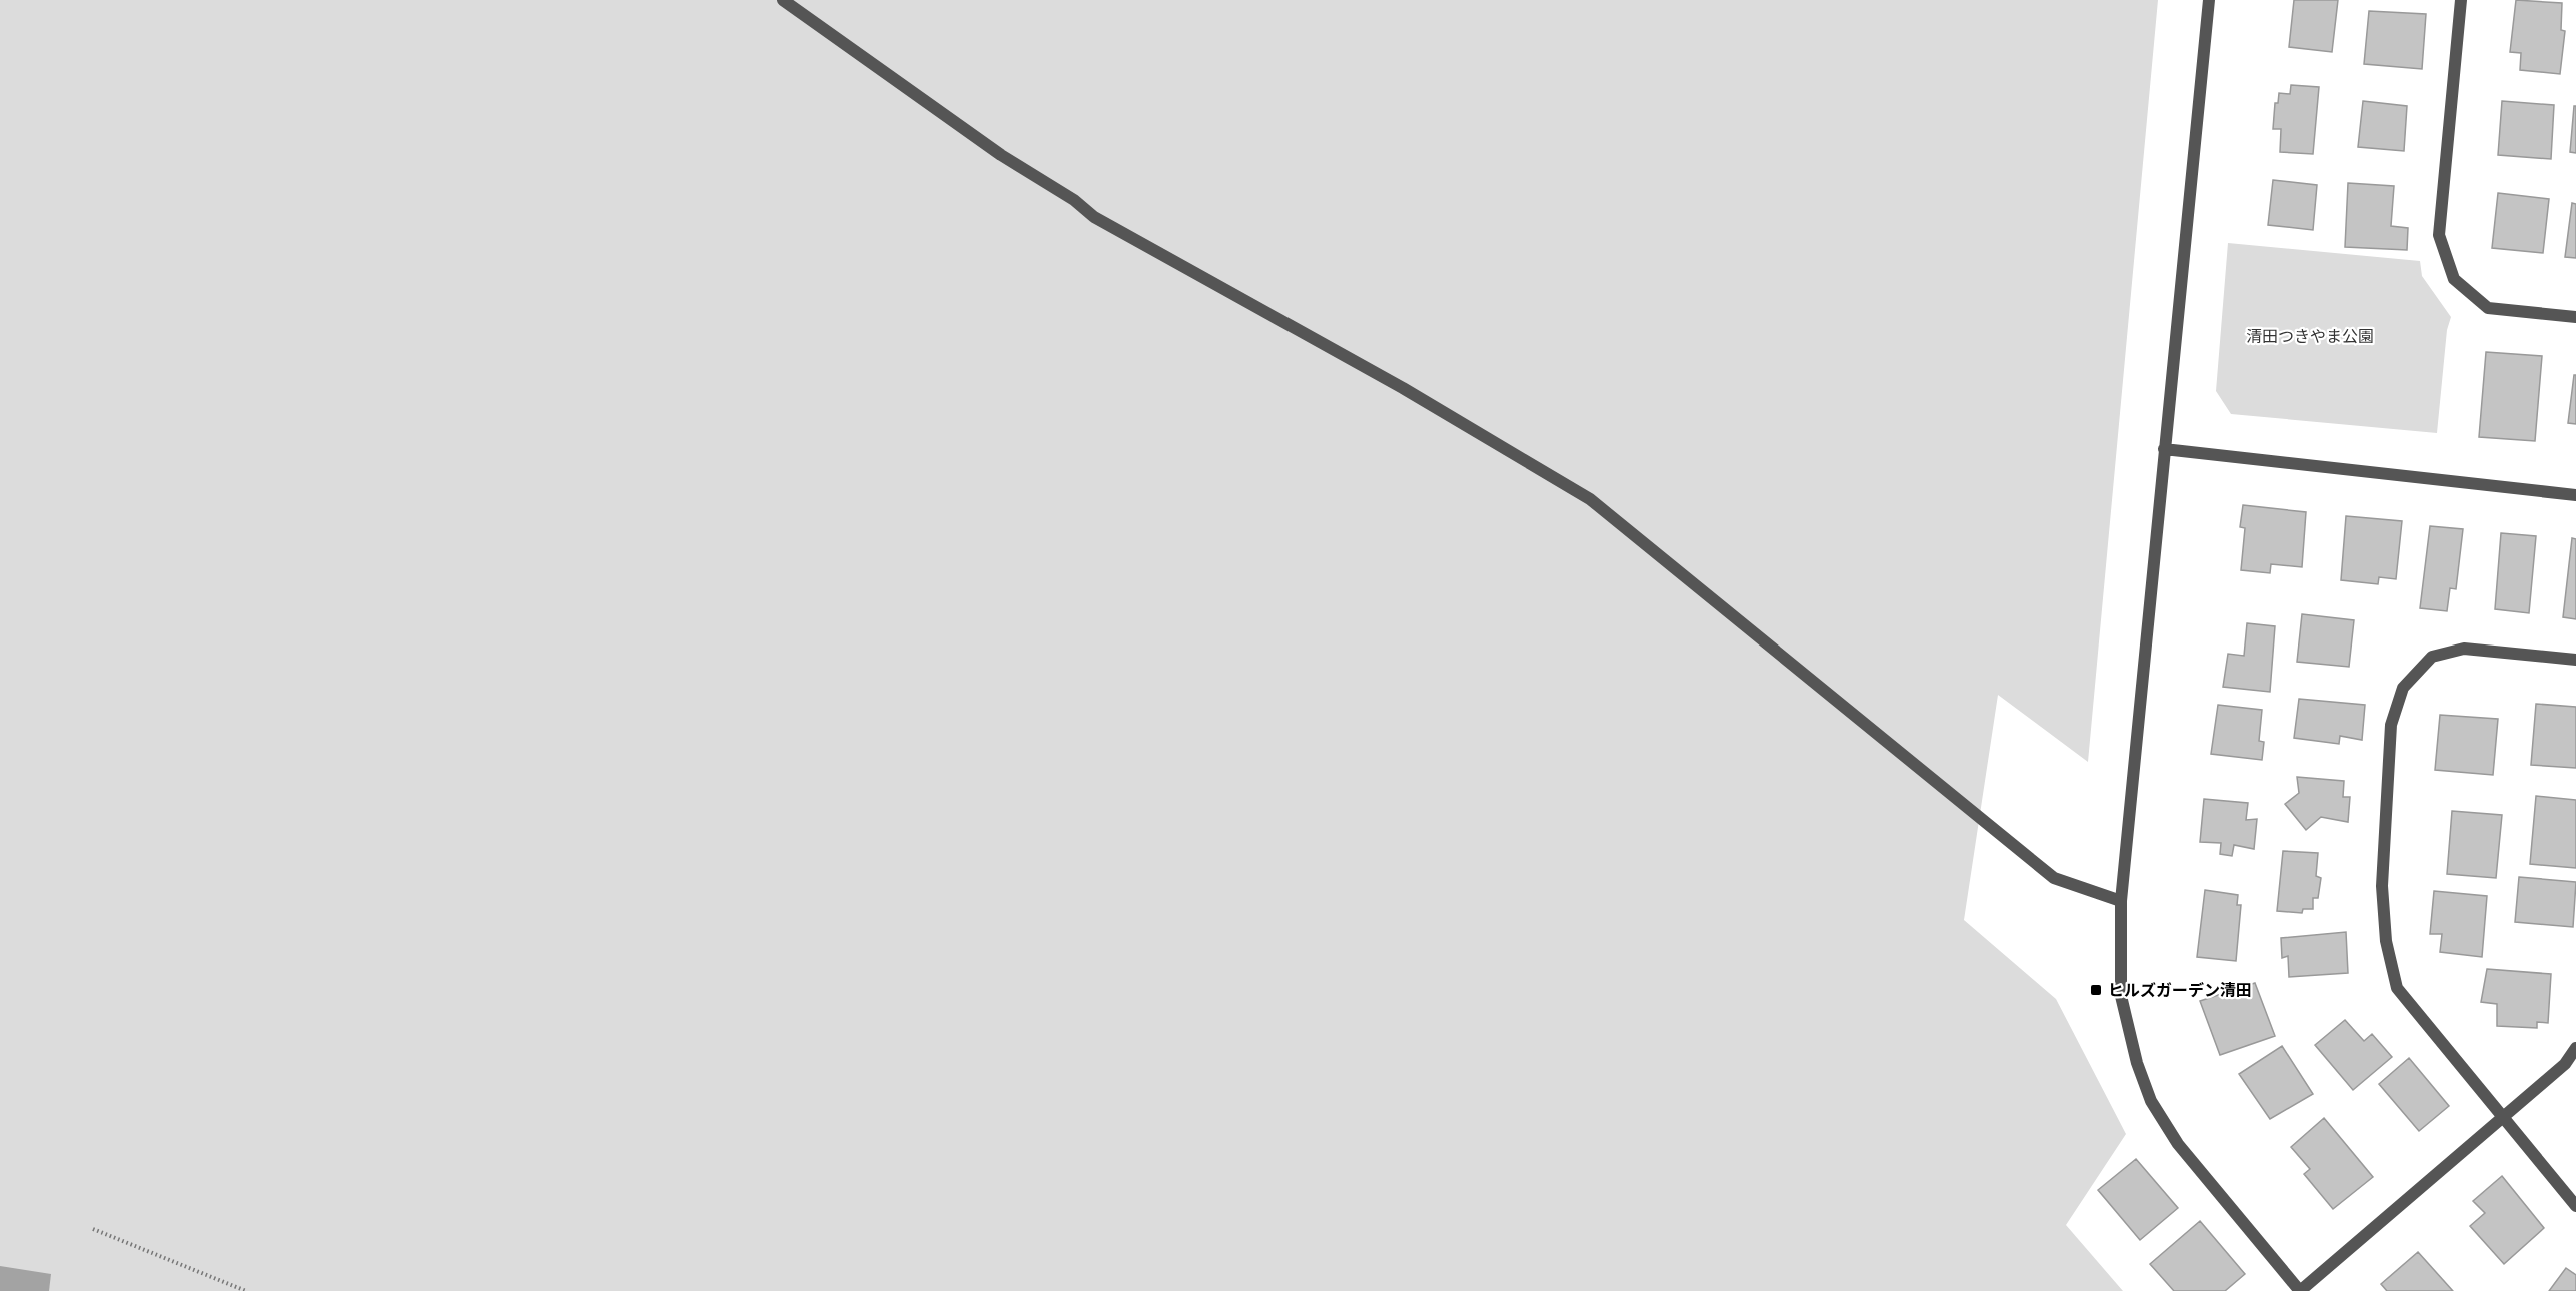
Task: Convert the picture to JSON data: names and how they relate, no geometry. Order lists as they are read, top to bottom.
{
  "parks": ["清田つきやま公園"],
  "places": {
    "transit": ["ヒルズガーデン清田"]
  }
}
